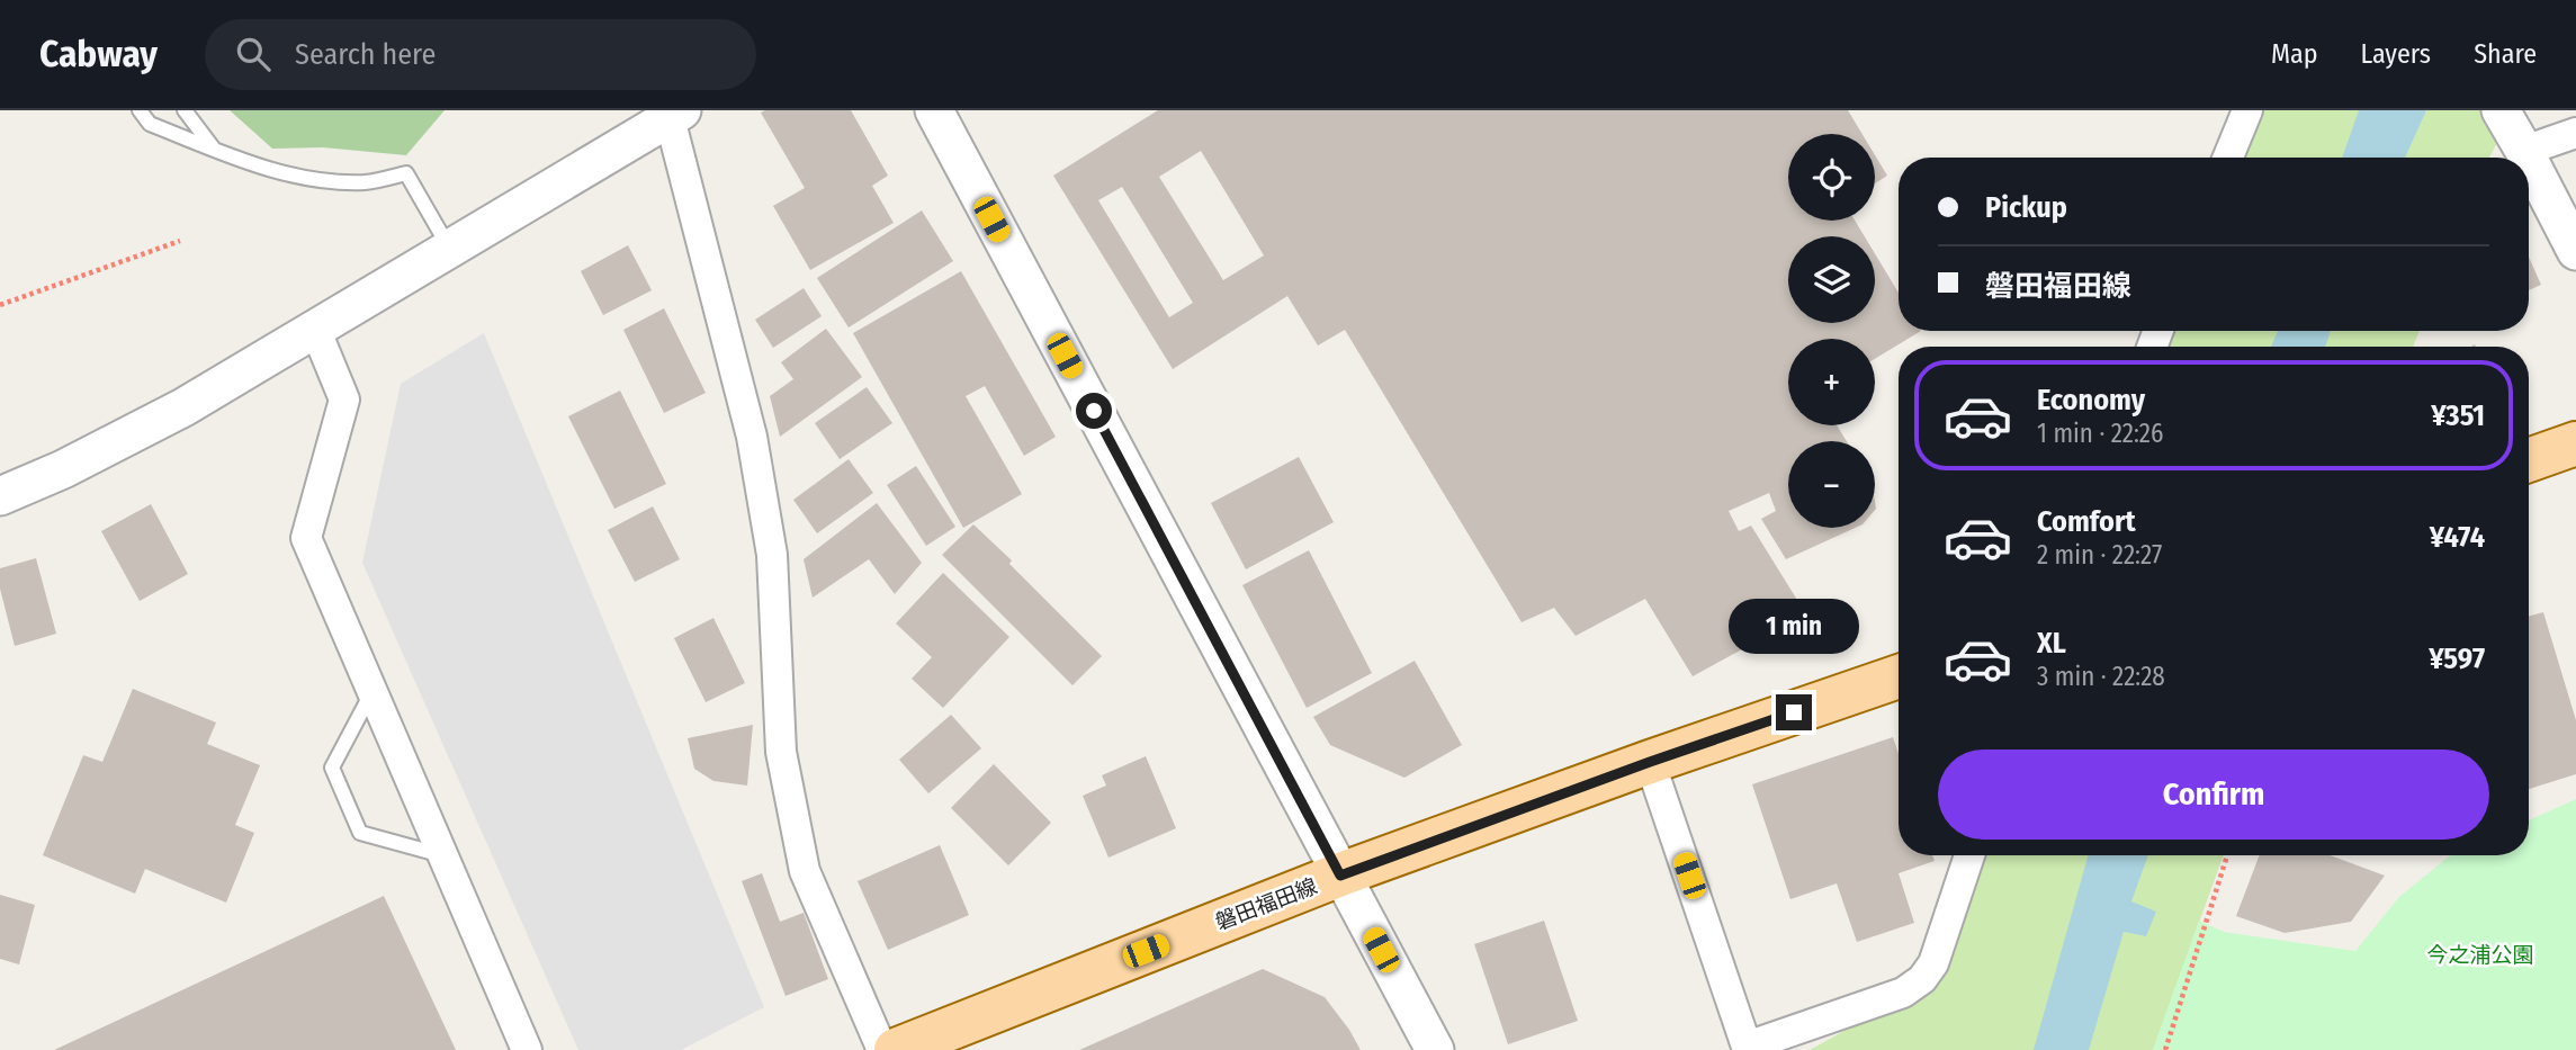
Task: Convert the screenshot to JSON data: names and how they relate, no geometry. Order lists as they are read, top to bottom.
{
  "streets": {
    "main road": ["磐田福田線"]
  },
  "parks": ["今之浦公園"],
  "page": {
    "header": "Cabway",
    "search": "Search here",
    "nav": ["Map", "Layers", "Share"],
    "map_buttons": ["+", "−"],
    "banner": ["Pickup", "磐田福田線"],
    "list": [
      {
        "name": "Economy",
        "note": "1 min · 22:26",
        "value": "¥351"
      },
      {
        "name": "Comfort",
        "note": "2 min · 22:27",
        "value": "¥474"
      },
      {
        "name": "XL",
        "note": "3 min · 22:28",
        "value": "¥597"
      }
    ],
    "bubble": "1 min",
    "buttons": "Confirm"
  }
}
